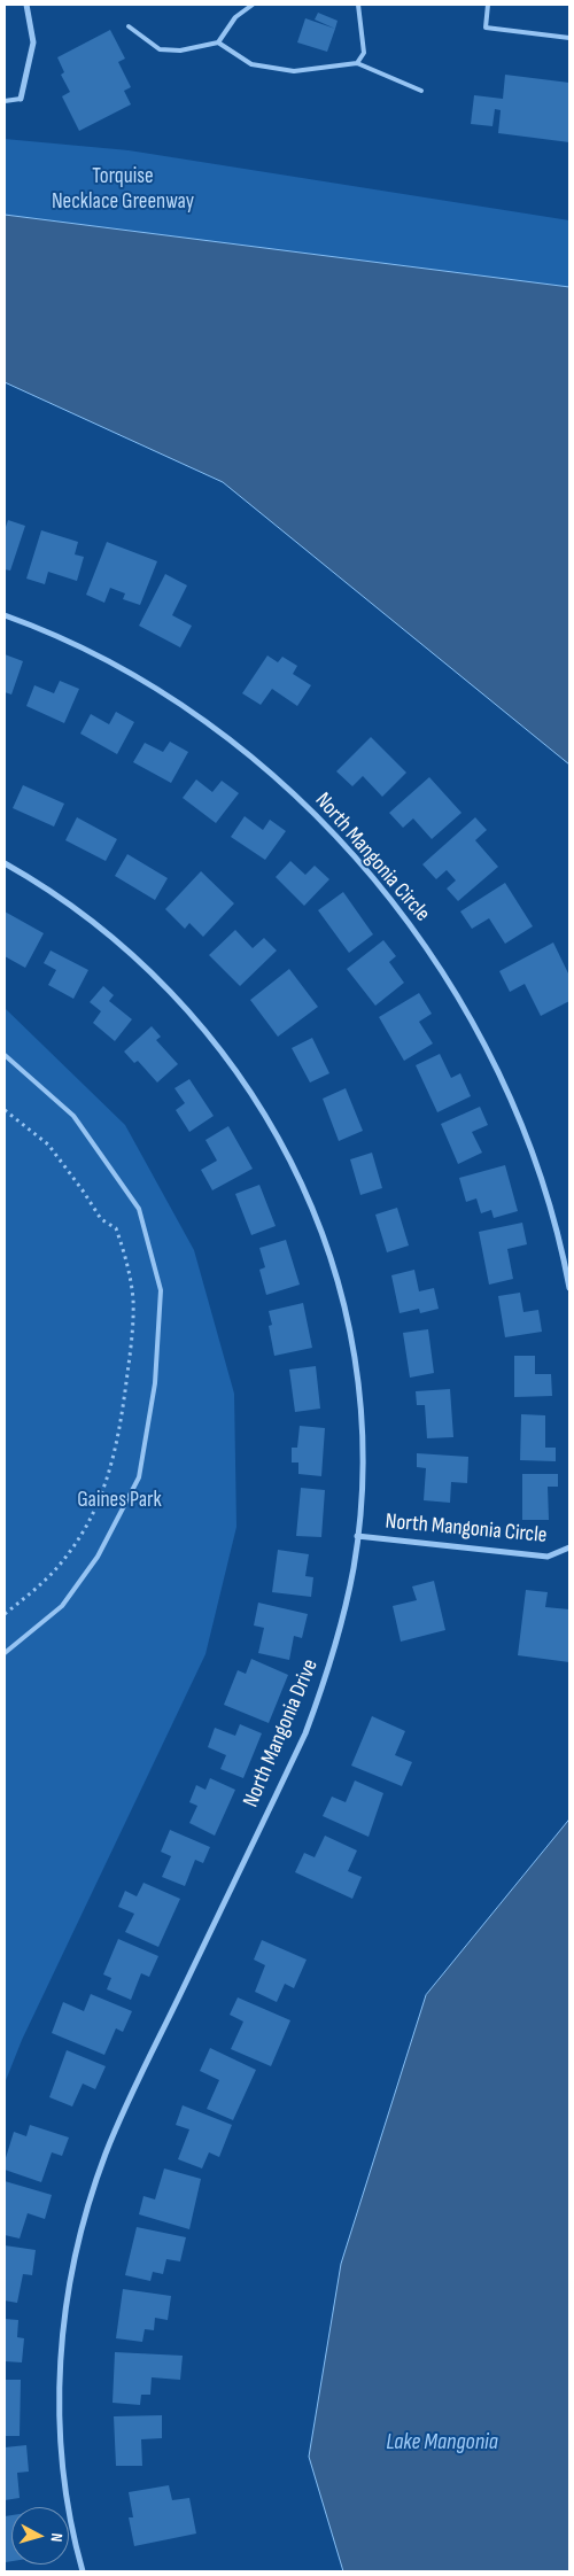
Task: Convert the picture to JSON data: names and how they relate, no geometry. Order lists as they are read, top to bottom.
{
  "streets": {
    "street": ["North Mangonia Circle", "North Mangonia Drive"]
  },
  "crossings": [
    ["North Mangonia Circle", "North Mangonia Drive"]
  ],
  "water": ["Lake Mangonia"],
  "parks": ["Torquise Necklace Greenway", "Gaines Park"],
  "north": "right"
}
